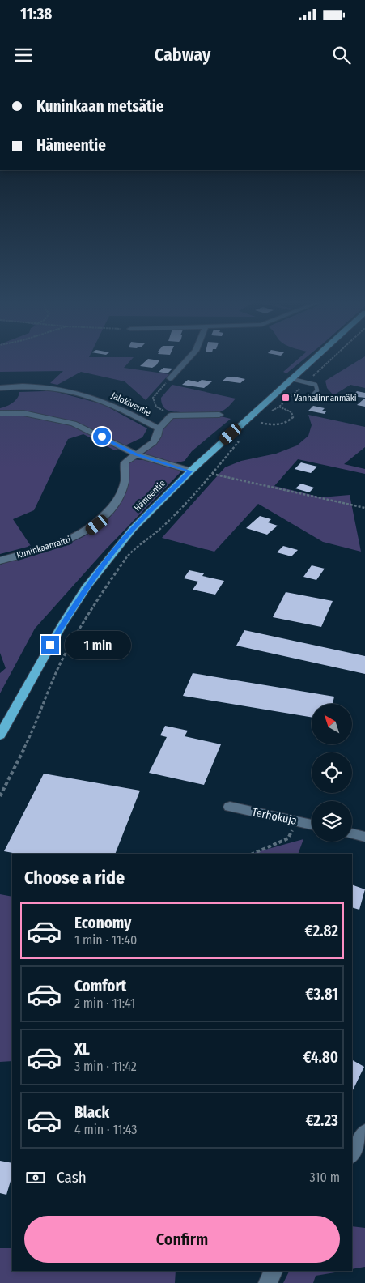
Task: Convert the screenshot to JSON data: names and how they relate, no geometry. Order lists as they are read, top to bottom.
{
  "streets": {
    "highway": ["Hämeentie"],
    "street": ["Jalokiventie", "Kuninkaanraitti", "Terhokuja"]
  },
  "crossings": [
    ["Jalokiventie", "Kuninkaanraitti"]
  ],
  "places": {
    "transit": ["Vanhalinnanmäki"]
  },
  "north": "top left",
  "page": {
    "status": "11:38",
    "header": "Cabway",
    "banner": ["Kuninkaan metsätie", "Hämeentie"],
    "bubble": "1 min",
    "heading": "Choose a ride",
    "list": [
      {
        "name": "Economy",
        "note": "1 min · 11:40",
        "value": "€2.82"
      },
      {
        "name": "Comfort",
        "note": "2 min · 11:41",
        "value": "€3.81"
      },
      {
        "name": "XL",
        "note": "3 min · 11:42",
        "value": "€4.80"
      },
      {
        "name": "Black",
        "note": "4 min · 11:43",
        "value": "€2.23"
      }
    ],
    "pay": ["Cash", "310 m"],
    "buttons": "Confirm"
  }
}
